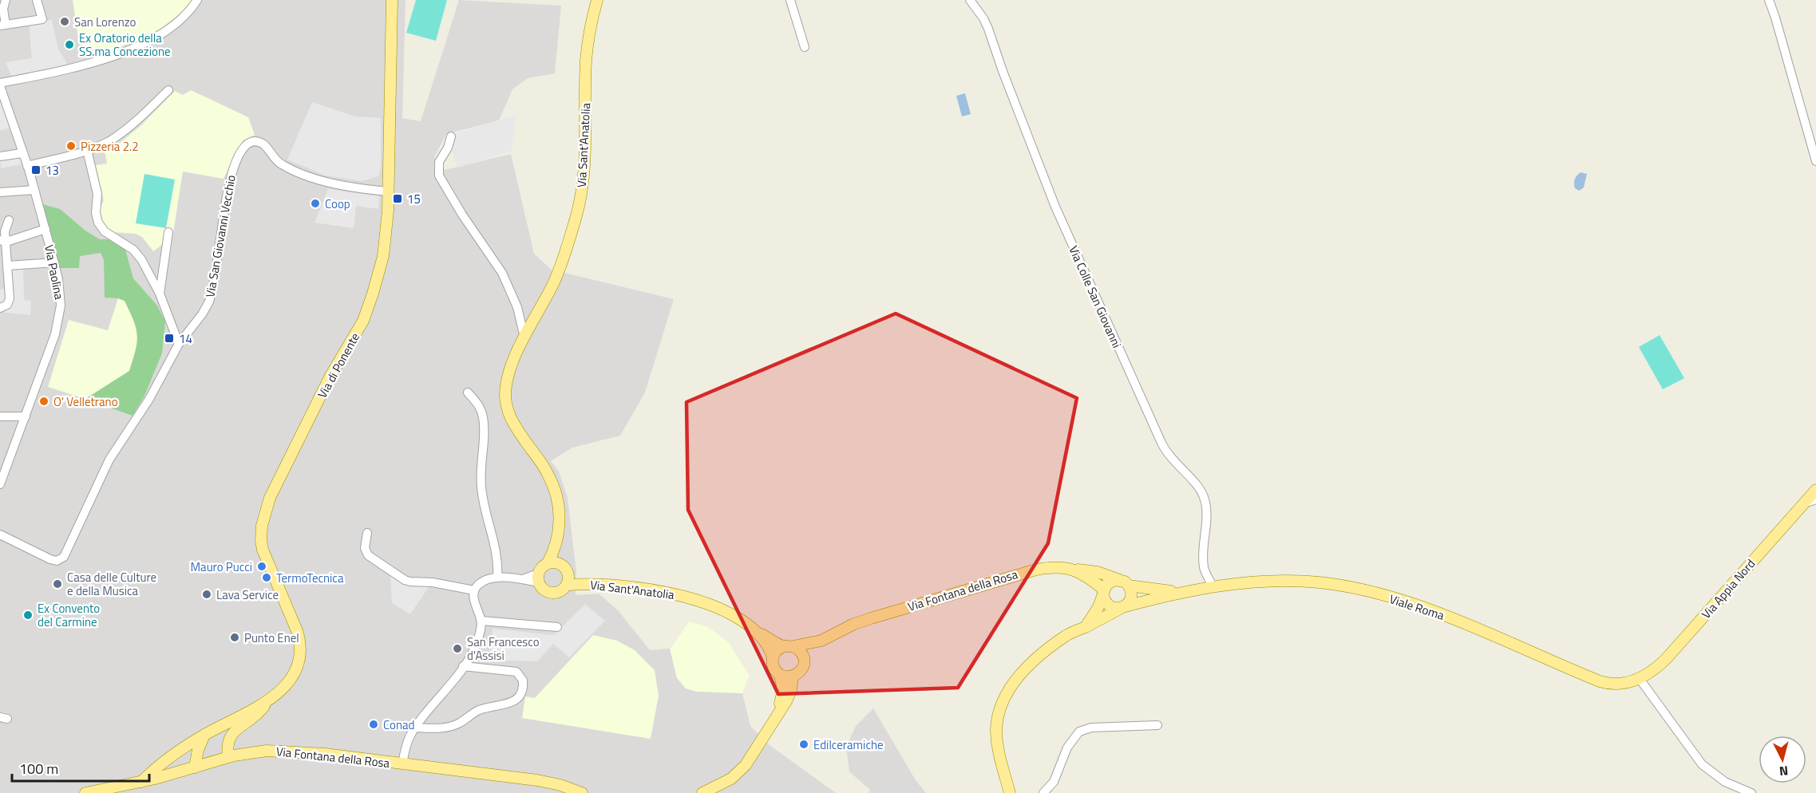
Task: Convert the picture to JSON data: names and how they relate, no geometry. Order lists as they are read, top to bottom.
{
  "streets": {
    "main road": [
      "Via Sant'Anatolia",
      "Via di Ponente",
      "Via Appia Nord",
      "Via Fontana della Rosa",
      "Viale Roma"
    ],
    "street": ["Via San Giovanni Vecchio", "Via Paolina", "Via Colle San Giovanni"]
  },
  "crossings": [
    ["Via Sant'Anatolia", "Via Fontana della Rosa"],
    ["Via San Giovanni Vecchio", "Via di Ponente"],
    ["Via Colle San Giovanni", "Viale Roma"],
    ["Via di Ponente", "Via Fontana della Rosa"],
    ["Via Appia Nord", "Viale Roma"],
    ["Via Fontana della Rosa", "Viale Roma"]
  ],
  "places": {
    "other": [
      "San Lorenzo",
      "Ex Oratorio della SS.ma Concezione",
      "Pizzeria 2.2",
      "Coop",
      "O' Velletrano",
      "Mauro Pucci",
      "TermoTecnica",
      "Casa delle Culture e della Musica",
      "Lava Service",
      "Ex Convento del Carmine",
      "Punto Enel",
      "San Francesco d'Assisi",
      "Conad",
      "Edilceramiche"
    ],
    "transit": ["13", "15", "14"]
  },
  "scale_bar": "100 m",
  "north": "bottom"
}
